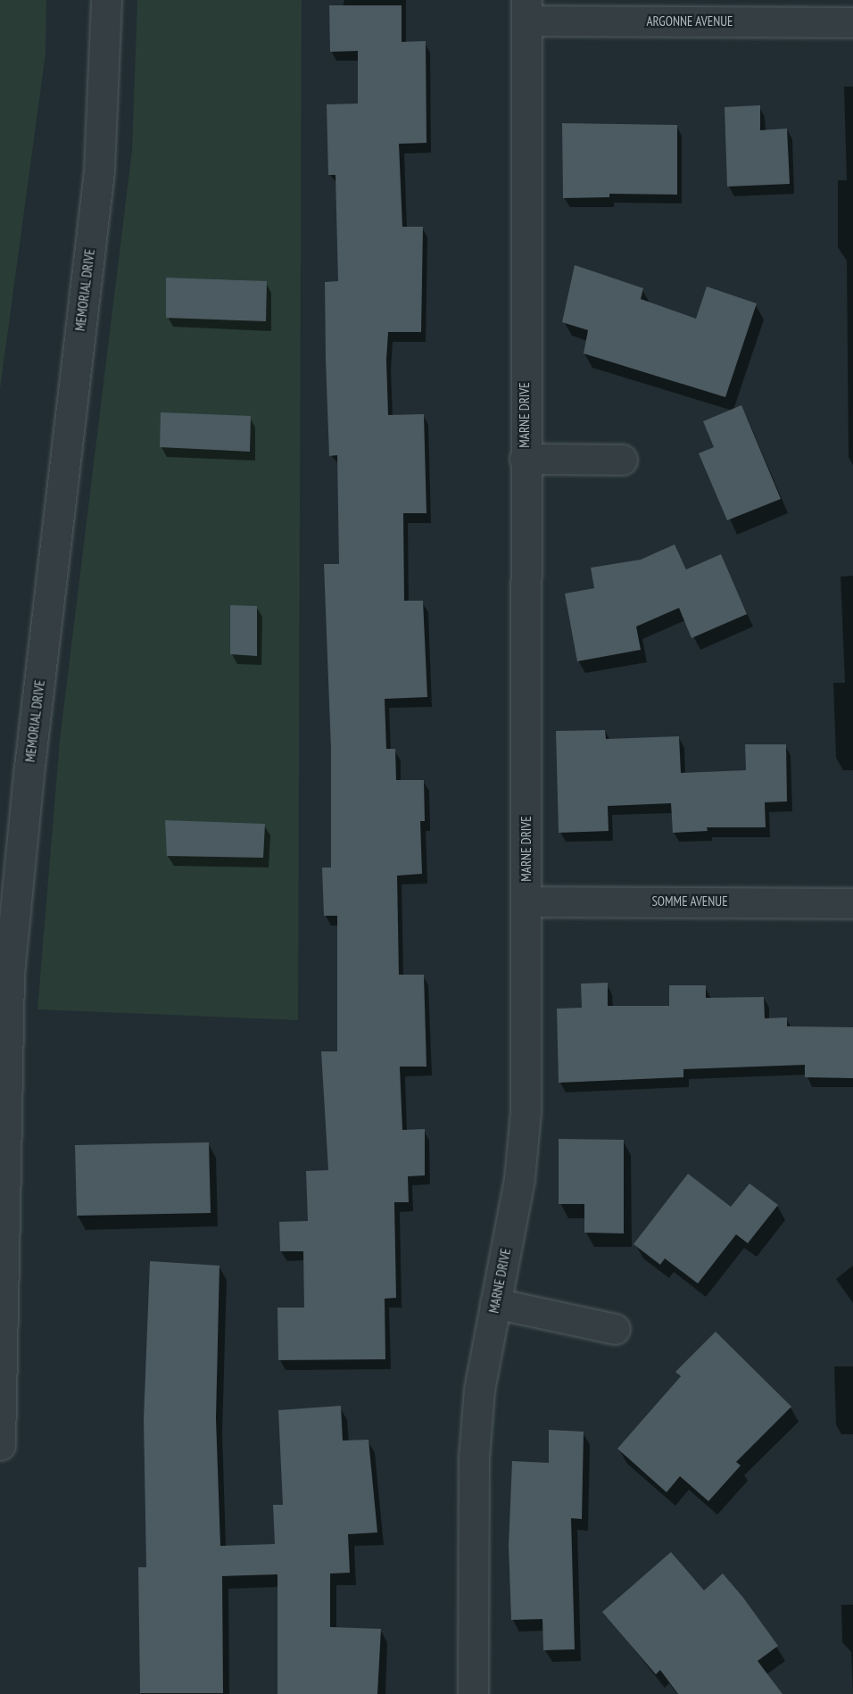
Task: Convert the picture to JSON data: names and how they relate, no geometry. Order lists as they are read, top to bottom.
{
  "streets": {
    "street": [
      "ARGONNE AVENUE",
      "MEMORIAL DRIVE",
      "MARNE DRIVE",
      "SOMME AVENUE"
    ]
  },
  "crossings": [
    ["ARGONNE AVENUE", "MARNE DRIVE"],
    ["MARNE DRIVE", "SOMME AVENUE"]
  ]
}
